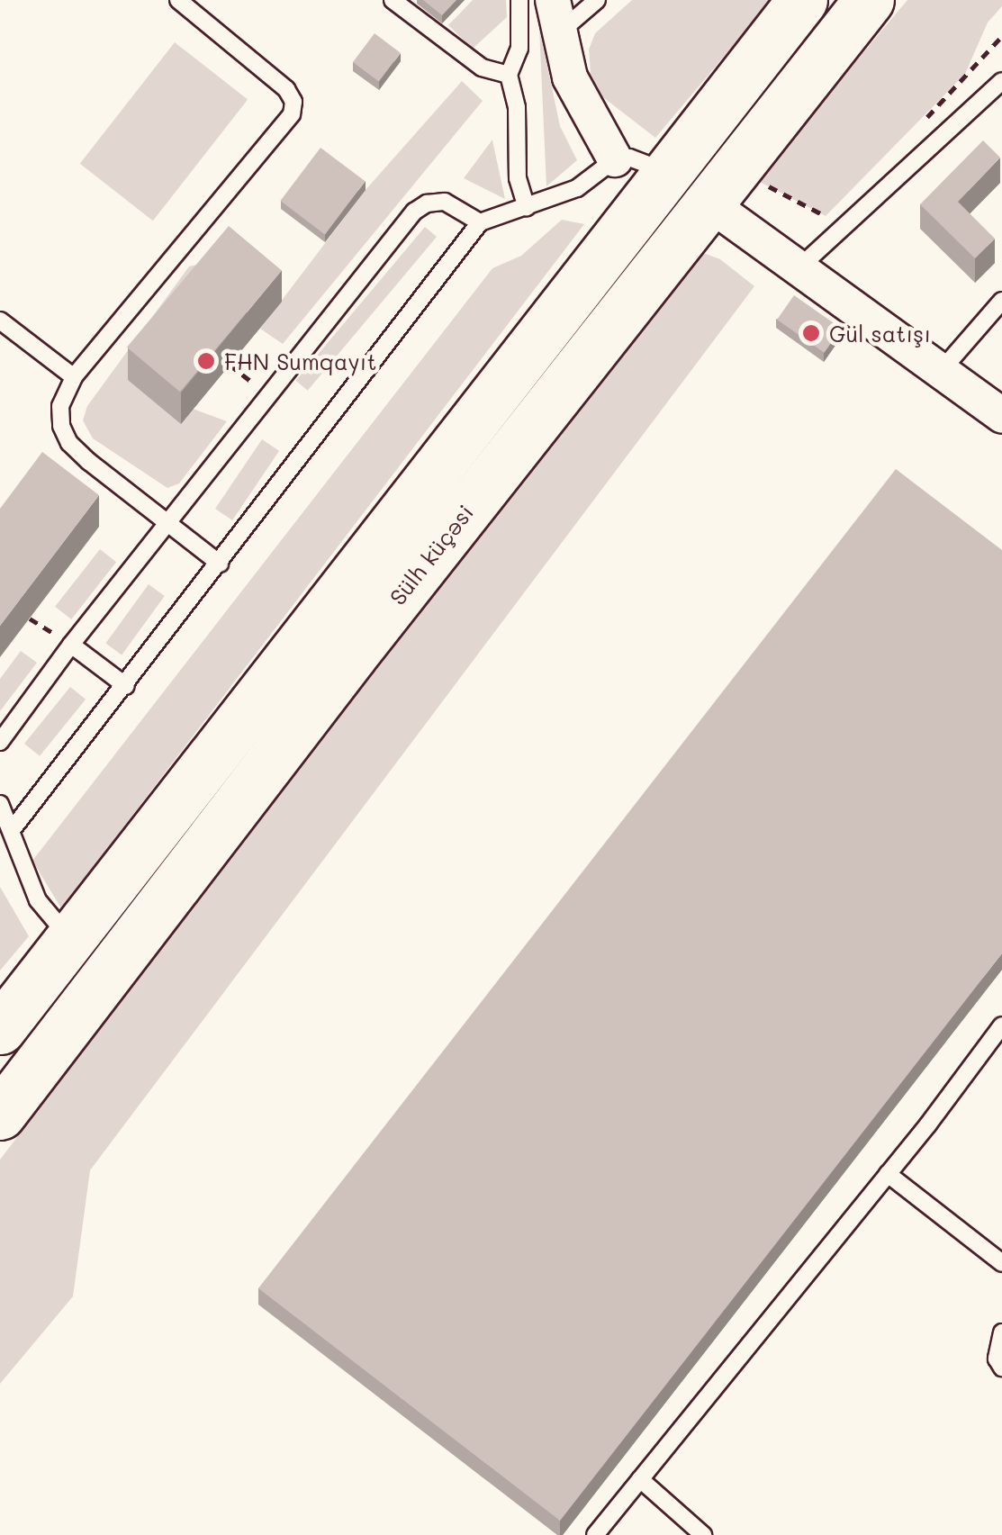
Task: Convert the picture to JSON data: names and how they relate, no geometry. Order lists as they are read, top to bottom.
{
  "streets": {
    "highway": ["Sülh küçəsi"]
  },
  "places": ["Gül satışı", "FHN Sumqayıt"]
}
